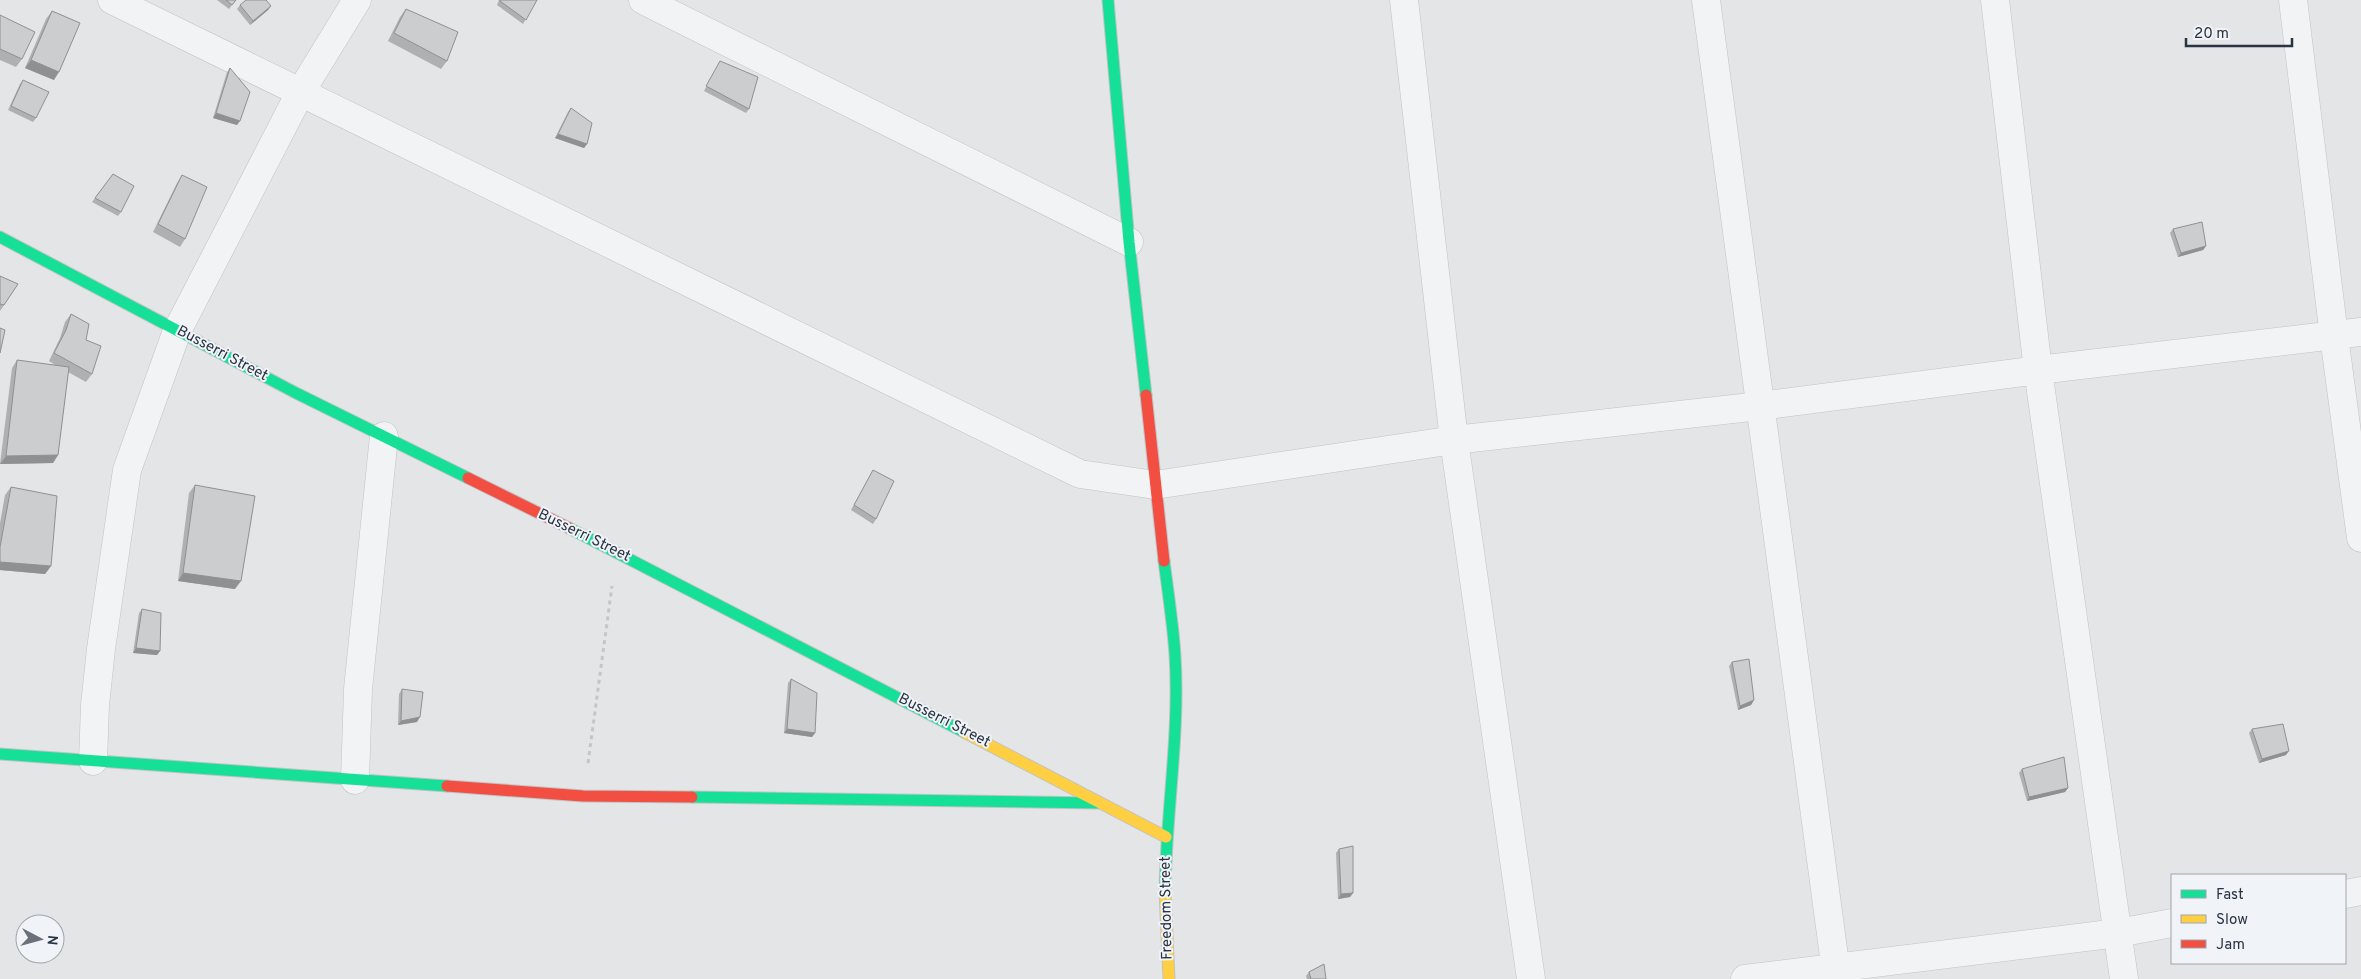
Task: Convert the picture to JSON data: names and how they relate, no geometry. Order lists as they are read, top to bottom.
{
  "streets": {
    "street": ["Busserri Street", "Freedom Street"]
  },
  "crossings": [
    ["Busserri Street", "Freedom Street"]
  ],
  "legend": ["Fast", "Slow", "Jam"],
  "scale_bar": "20 m",
  "north": "right"
}
